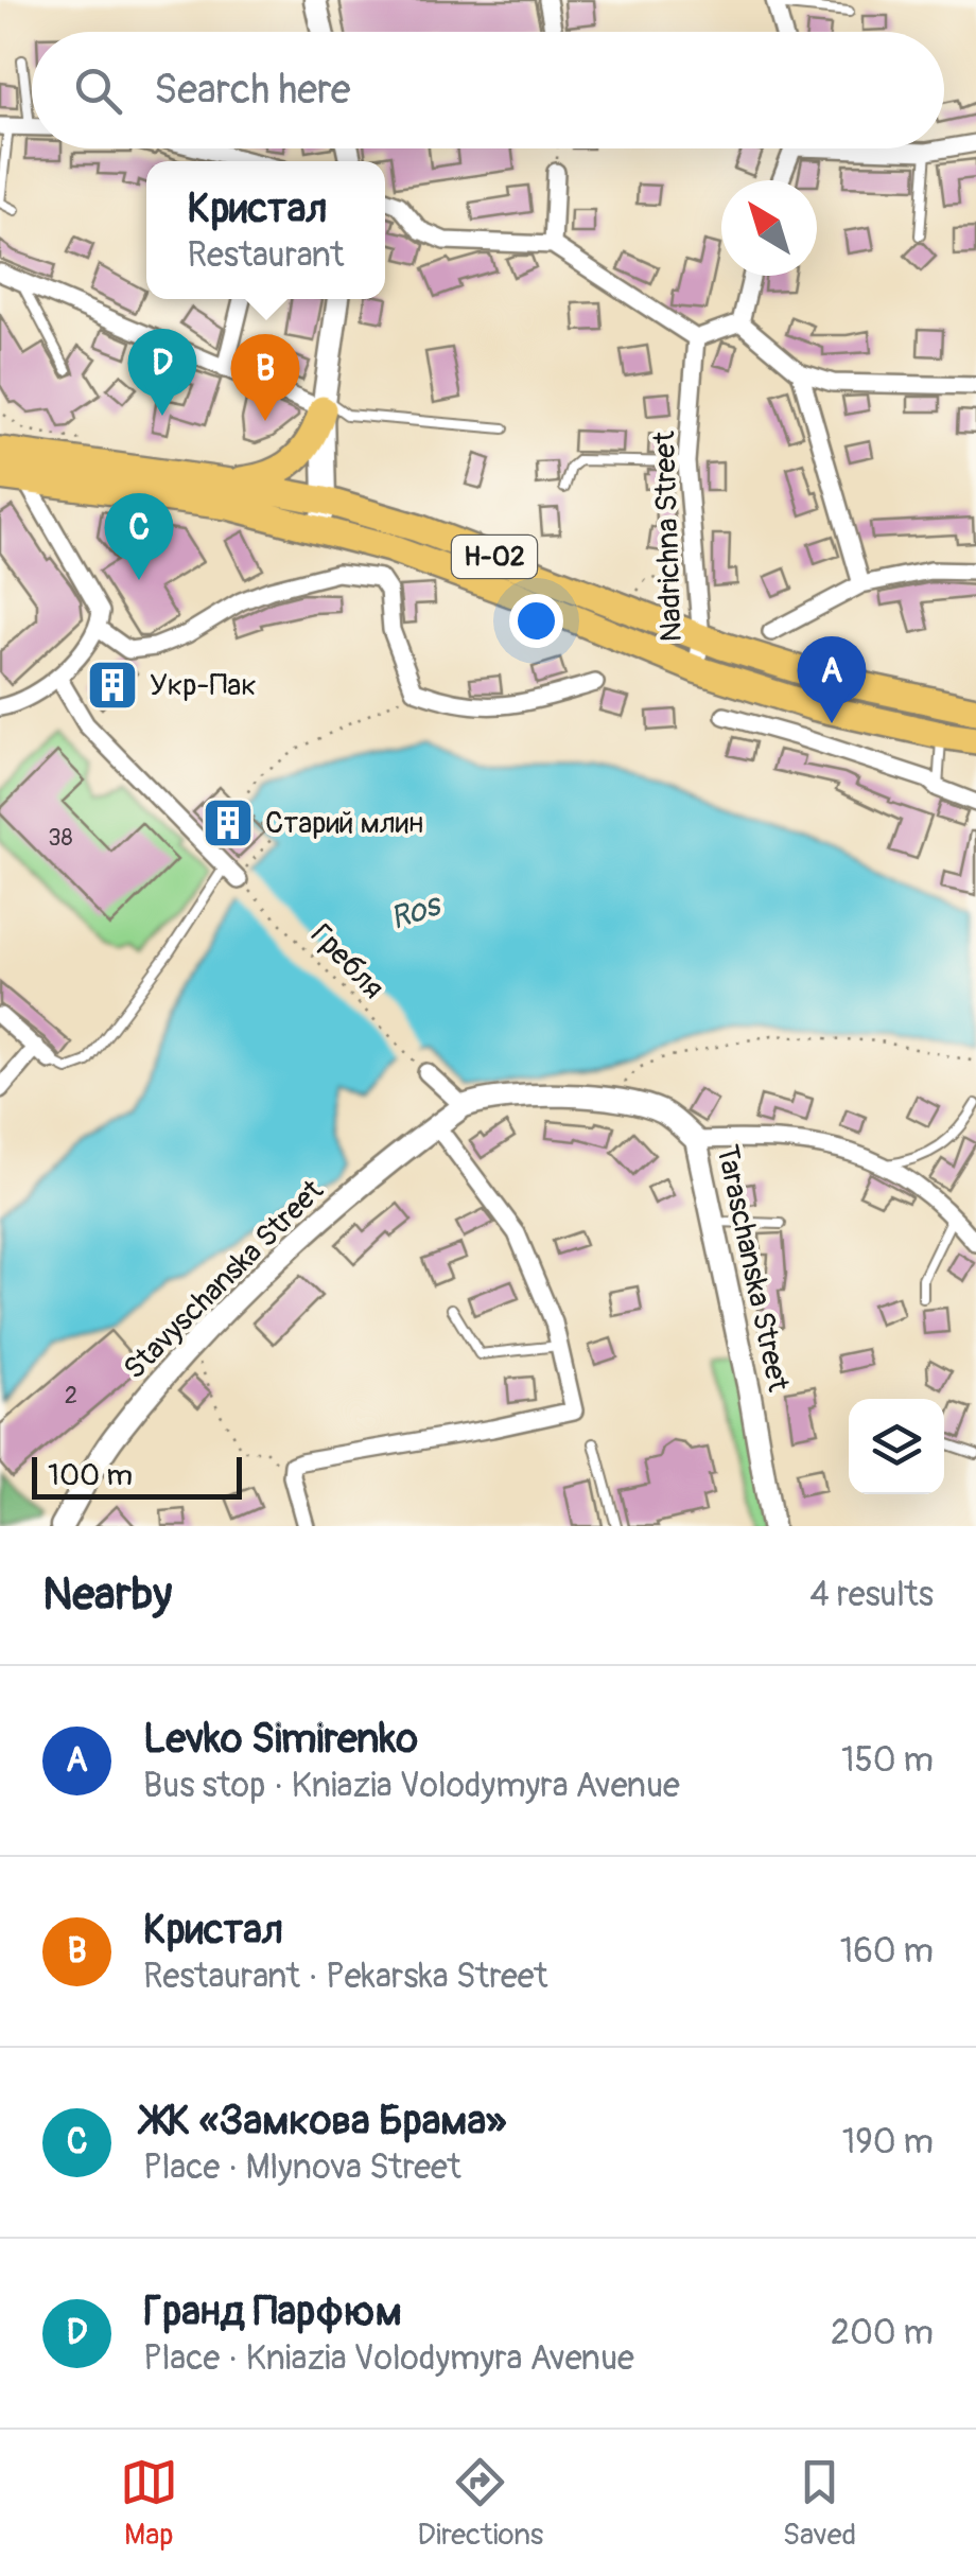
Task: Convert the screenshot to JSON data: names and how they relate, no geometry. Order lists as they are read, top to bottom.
{
  "streets": {
    "main road": ["Н-02"],
    "street": ["Nadrichna Street", "Taraschanska Street", "Stavyschanska Street"],
    "path": ["Гребля"]
  },
  "crossings": [
    ["Nadrichna Street", "Н-02"],
    ["Taraschanska Street", "Stavyschanska Street"]
  ],
  "water": ["Ros"],
  "places": {
    "building": ["Укр-Пак", "Старий млин"]
  },
  "house_numbers": ["38", "2"],
  "scale_bar": "100 m",
  "north": "top left",
  "page": {
    "search": "Search here",
    "popup": ["Кристал", "Restaurant"],
    "pins": [
      "D",
      "B",
      "C",
      "A"
    ],
    "scale": "100 m",
    "heading": ["Nearby", "4 results"],
    "list": [
      {
        "mark": "A",
        "name": "Levko Simirenko",
        "note": "Bus stop · Kniazia Volodymyra Avenue",
        "value": "150 m"
      },
      {
        "mark": "B",
        "name": "Кристал",
        "note": "Restaurant · Pekarska Street",
        "value": "160 m"
      },
      {
        "mark": "C",
        "name": "ЖК «Замкова Брама»",
        "note": "Place · Mlynova Street",
        "value": "190 m"
      },
      {
        "mark": "D",
        "name": "Гранд Парфюм",
        "note": "Place · Kniazia Volodymyra Avenue",
        "value": "200 m"
      }
    ],
    "nav": ["Map", "Directions", "Saved"]
  }
}
